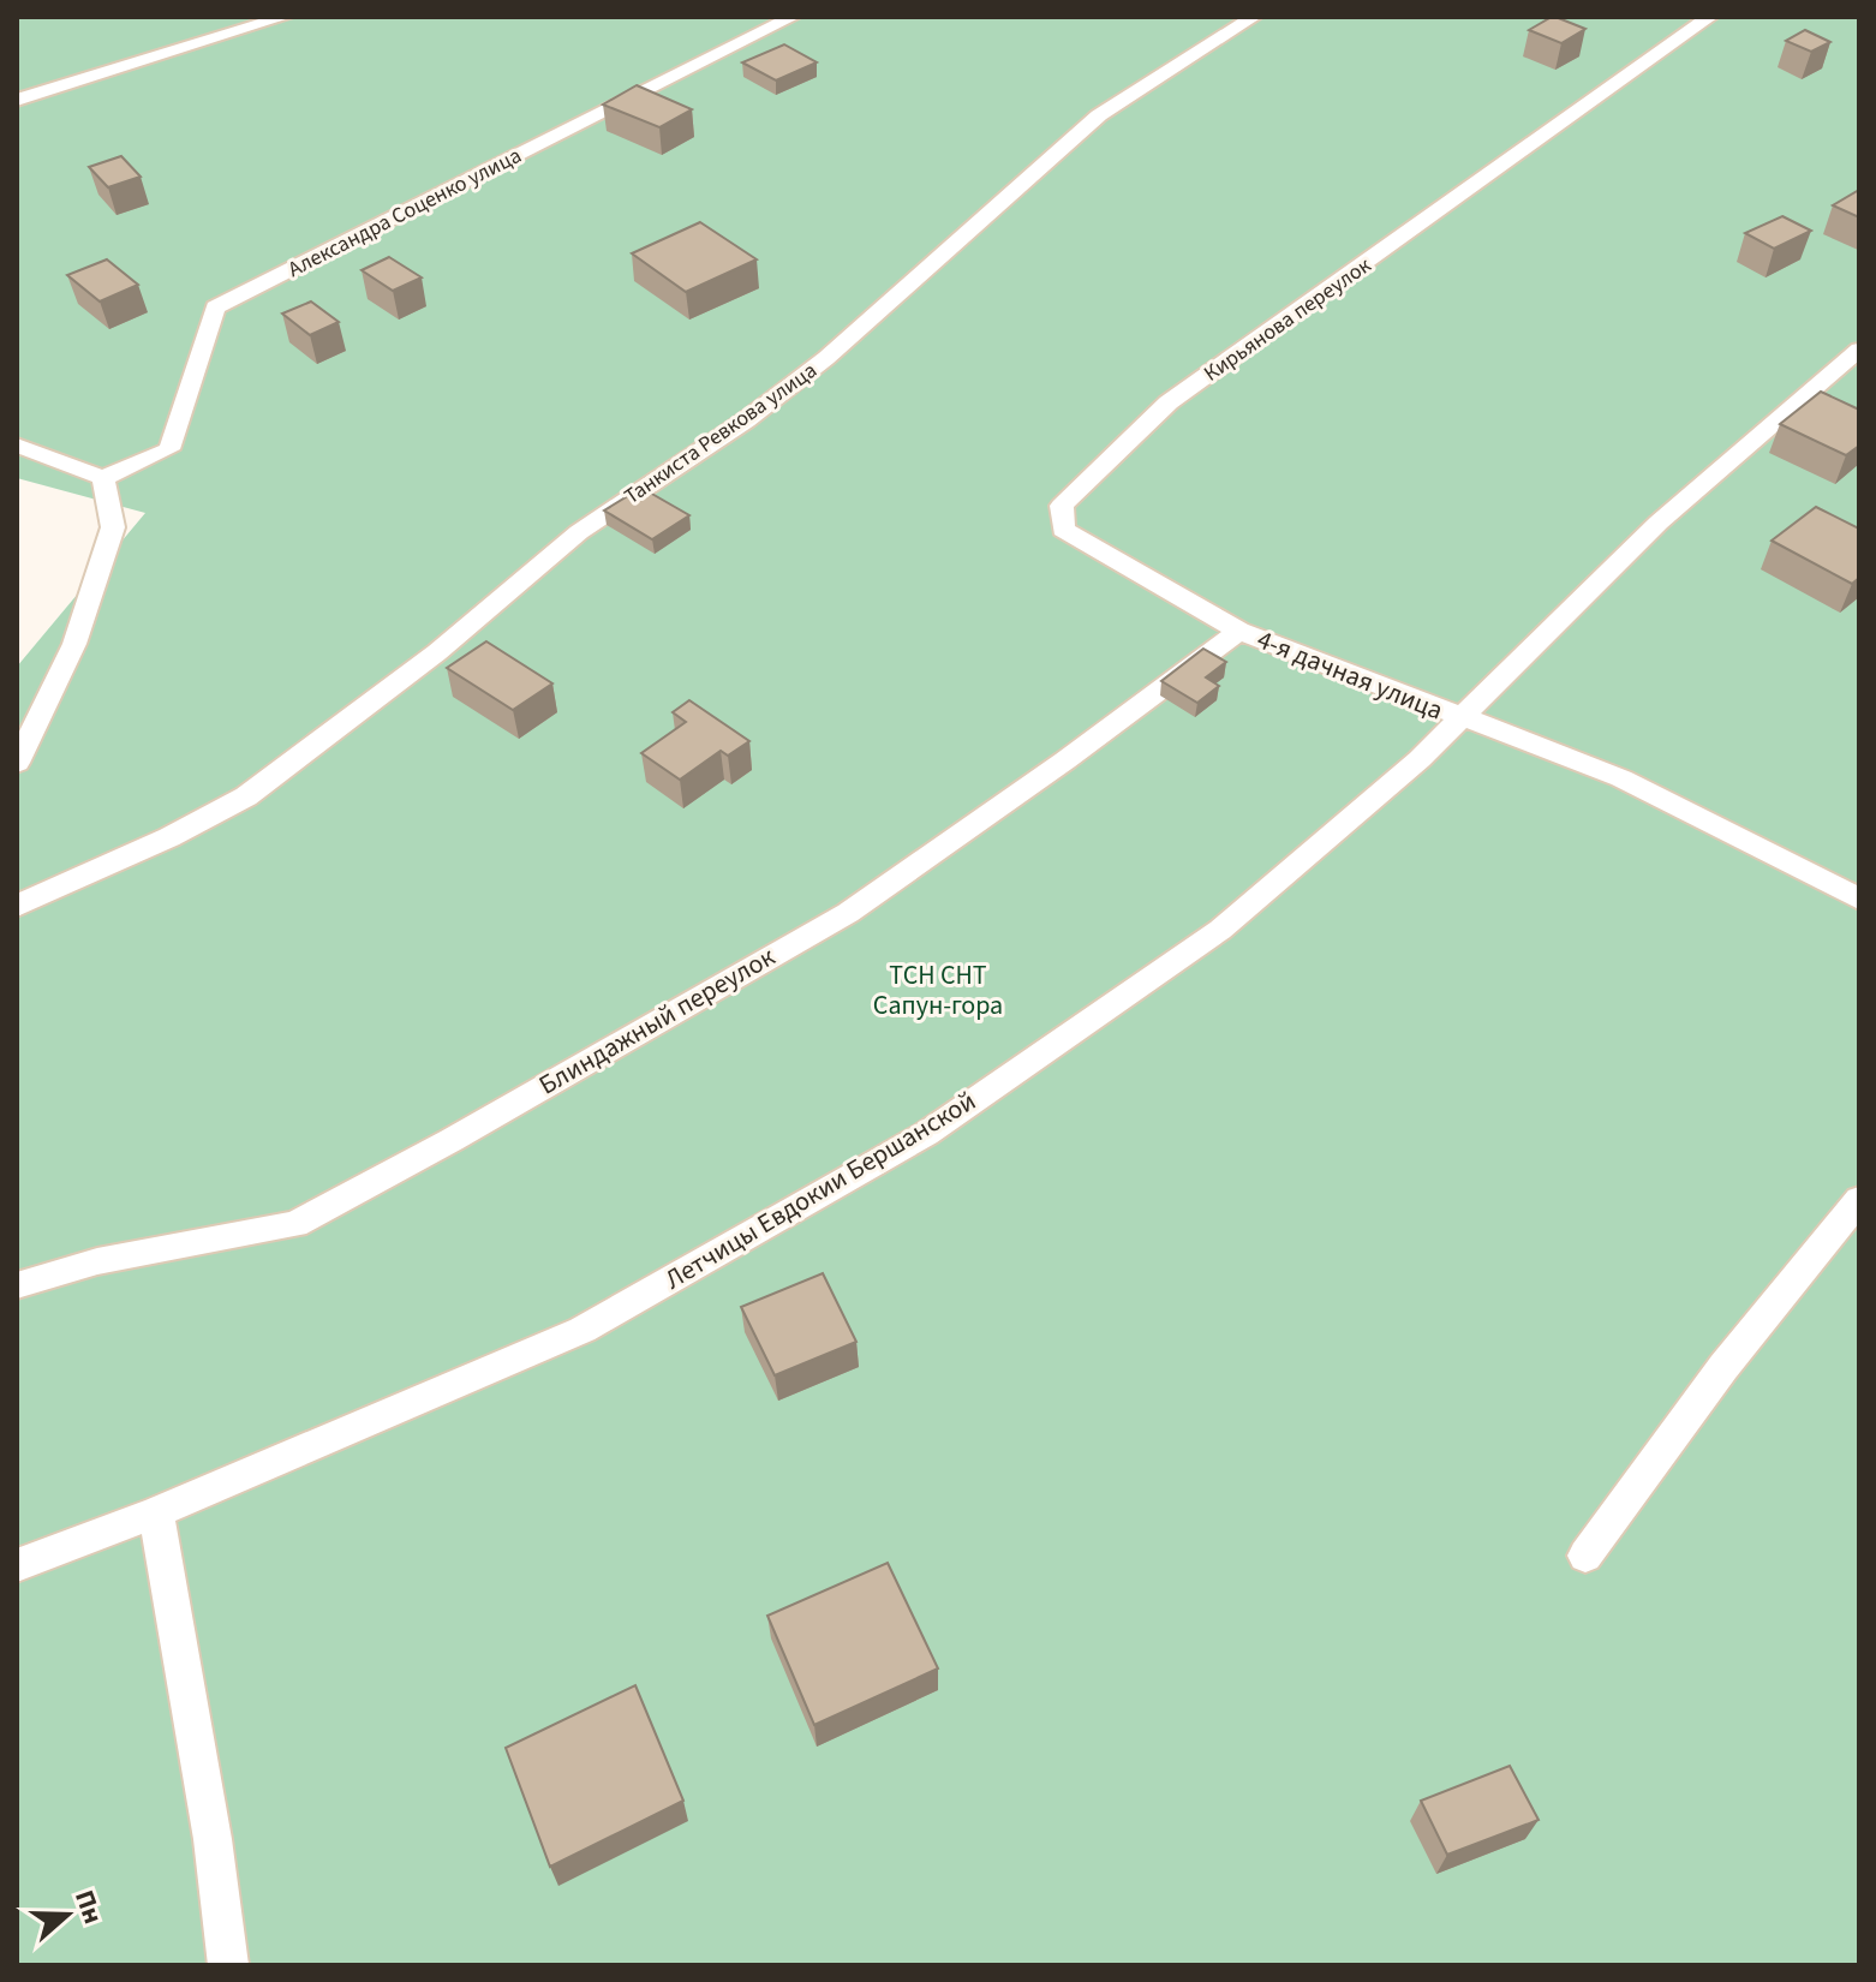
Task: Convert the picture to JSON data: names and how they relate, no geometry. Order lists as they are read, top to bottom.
{
  "streets": {
    "lane": [
      "Александра Соценко улица",
      "Кирьянова переулок",
      "Танкиста Ревкова улица",
      "4-я дачная улица",
      "Блиндажный переулок",
      "Летчицы Евдокии Бершанской"
    ]
  },
  "crossings": [
    ["Кирьянова переулок", "4-я дачная улица"],
    ["Кирьянова переулок", "Блиндажный переулок"],
    ["4-я дачная улица", "Блиндажный переулок"],
    ["4-я дачная улица", "Летчицы Евдокии Бершанской"]
  ],
  "parks": ["ТСН СНТ Сапун-гора"],
  "north": "right"
}
